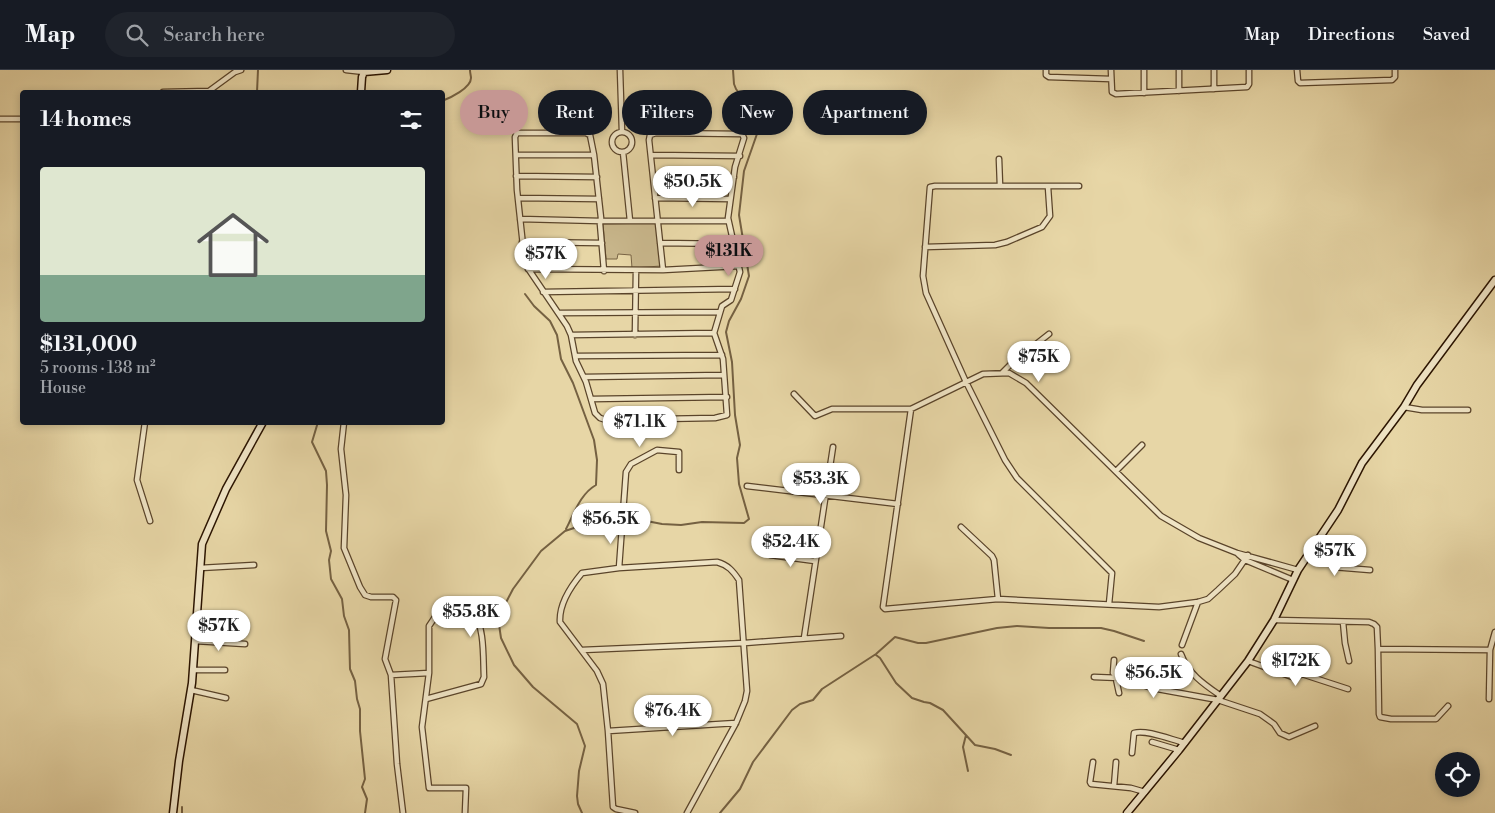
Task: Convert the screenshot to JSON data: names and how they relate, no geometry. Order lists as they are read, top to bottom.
{
  "page": {
    "header": "Map",
    "search": "Search here",
    "nav": ["Map", "Directions", "Saved"],
    "chip": [
      "Buy",
      "Rent",
      "Filters",
      "New",
      "Apartment"
    ],
    "heading": "14 homes",
    "list": [
      {
        "name": "$131,000",
        "note": "5 rooms · 138 m² · House"
      }
    ],
    "price": [
      "$50.5K",
      "$131K",
      "$57K",
      "$75K",
      "$71.1K",
      "$53.3K",
      "$56.5K",
      "$52.4K",
      "$57K",
      "$55.8K",
      "$57K",
      "$172K",
      "$56.5K",
      "$76.4K"
    ]
  }
}
